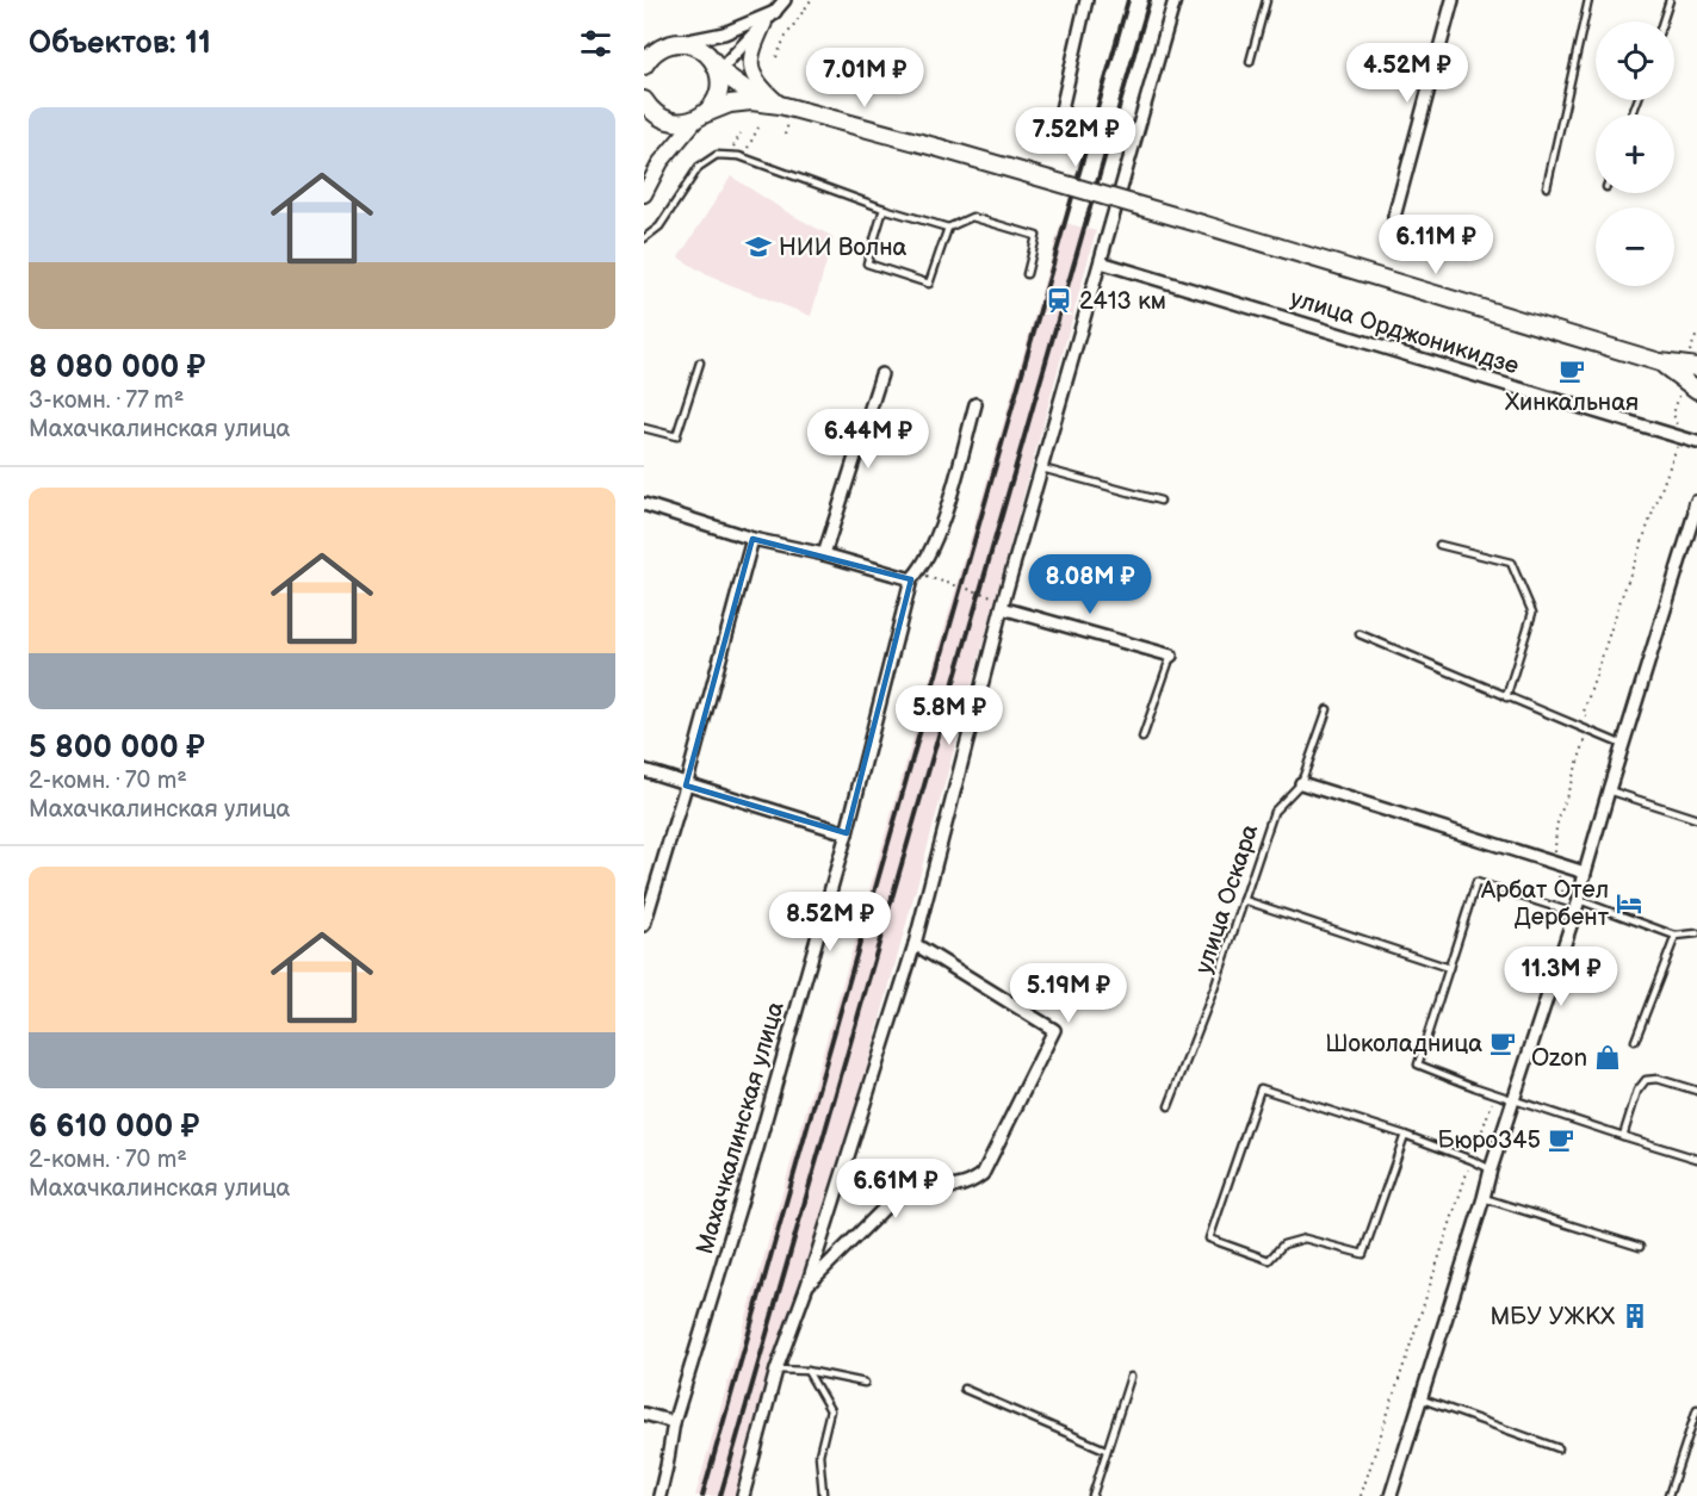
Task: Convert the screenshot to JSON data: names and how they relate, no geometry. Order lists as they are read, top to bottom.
{
  "streets": {
    "street": ["улица Орджоникидзе", "Махачкалинская улица"],
    "lane": ["улица Оскара"]
  },
  "places": {
    "school or university": ["НИИ Волна"],
    "station": ["2413 км"],
    "cafe": ["Хинкальная", "Шоколадница", "Бюро345"],
    "hotel": ["Арбат Отел Дербент"],
    "shop": ["Ozon"],
    "building": ["МБУ УЖКХ"]
  },
  "page": {
    "heading": "Объектов: 11",
    "map_buttons": ["+", "−"],
    "price": [
      "4.52M ₽",
      "7.01M ₽",
      "7.52M ₽",
      "6.11M ₽",
      "6.44M ₽",
      "8.08M ₽",
      "5.8M ₽",
      "8.52M ₽",
      "11.3M ₽",
      "5.19M ₽",
      "6.61M ₽"
    ],
    "list": [
      {
        "name": "8 080 000 ₽",
        "note": "3-комн. · 77 m² · Махачкалинская улица"
      },
      {
        "name": "5 800 000 ₽",
        "note": "2-комн. · 70 m² · Махачкалинская улица"
      },
      {
        "name": "6 610 000 ₽",
        "note": "2-комн. · 70 m² · Махачкалинская улица"
      }
    ]
  }
}
